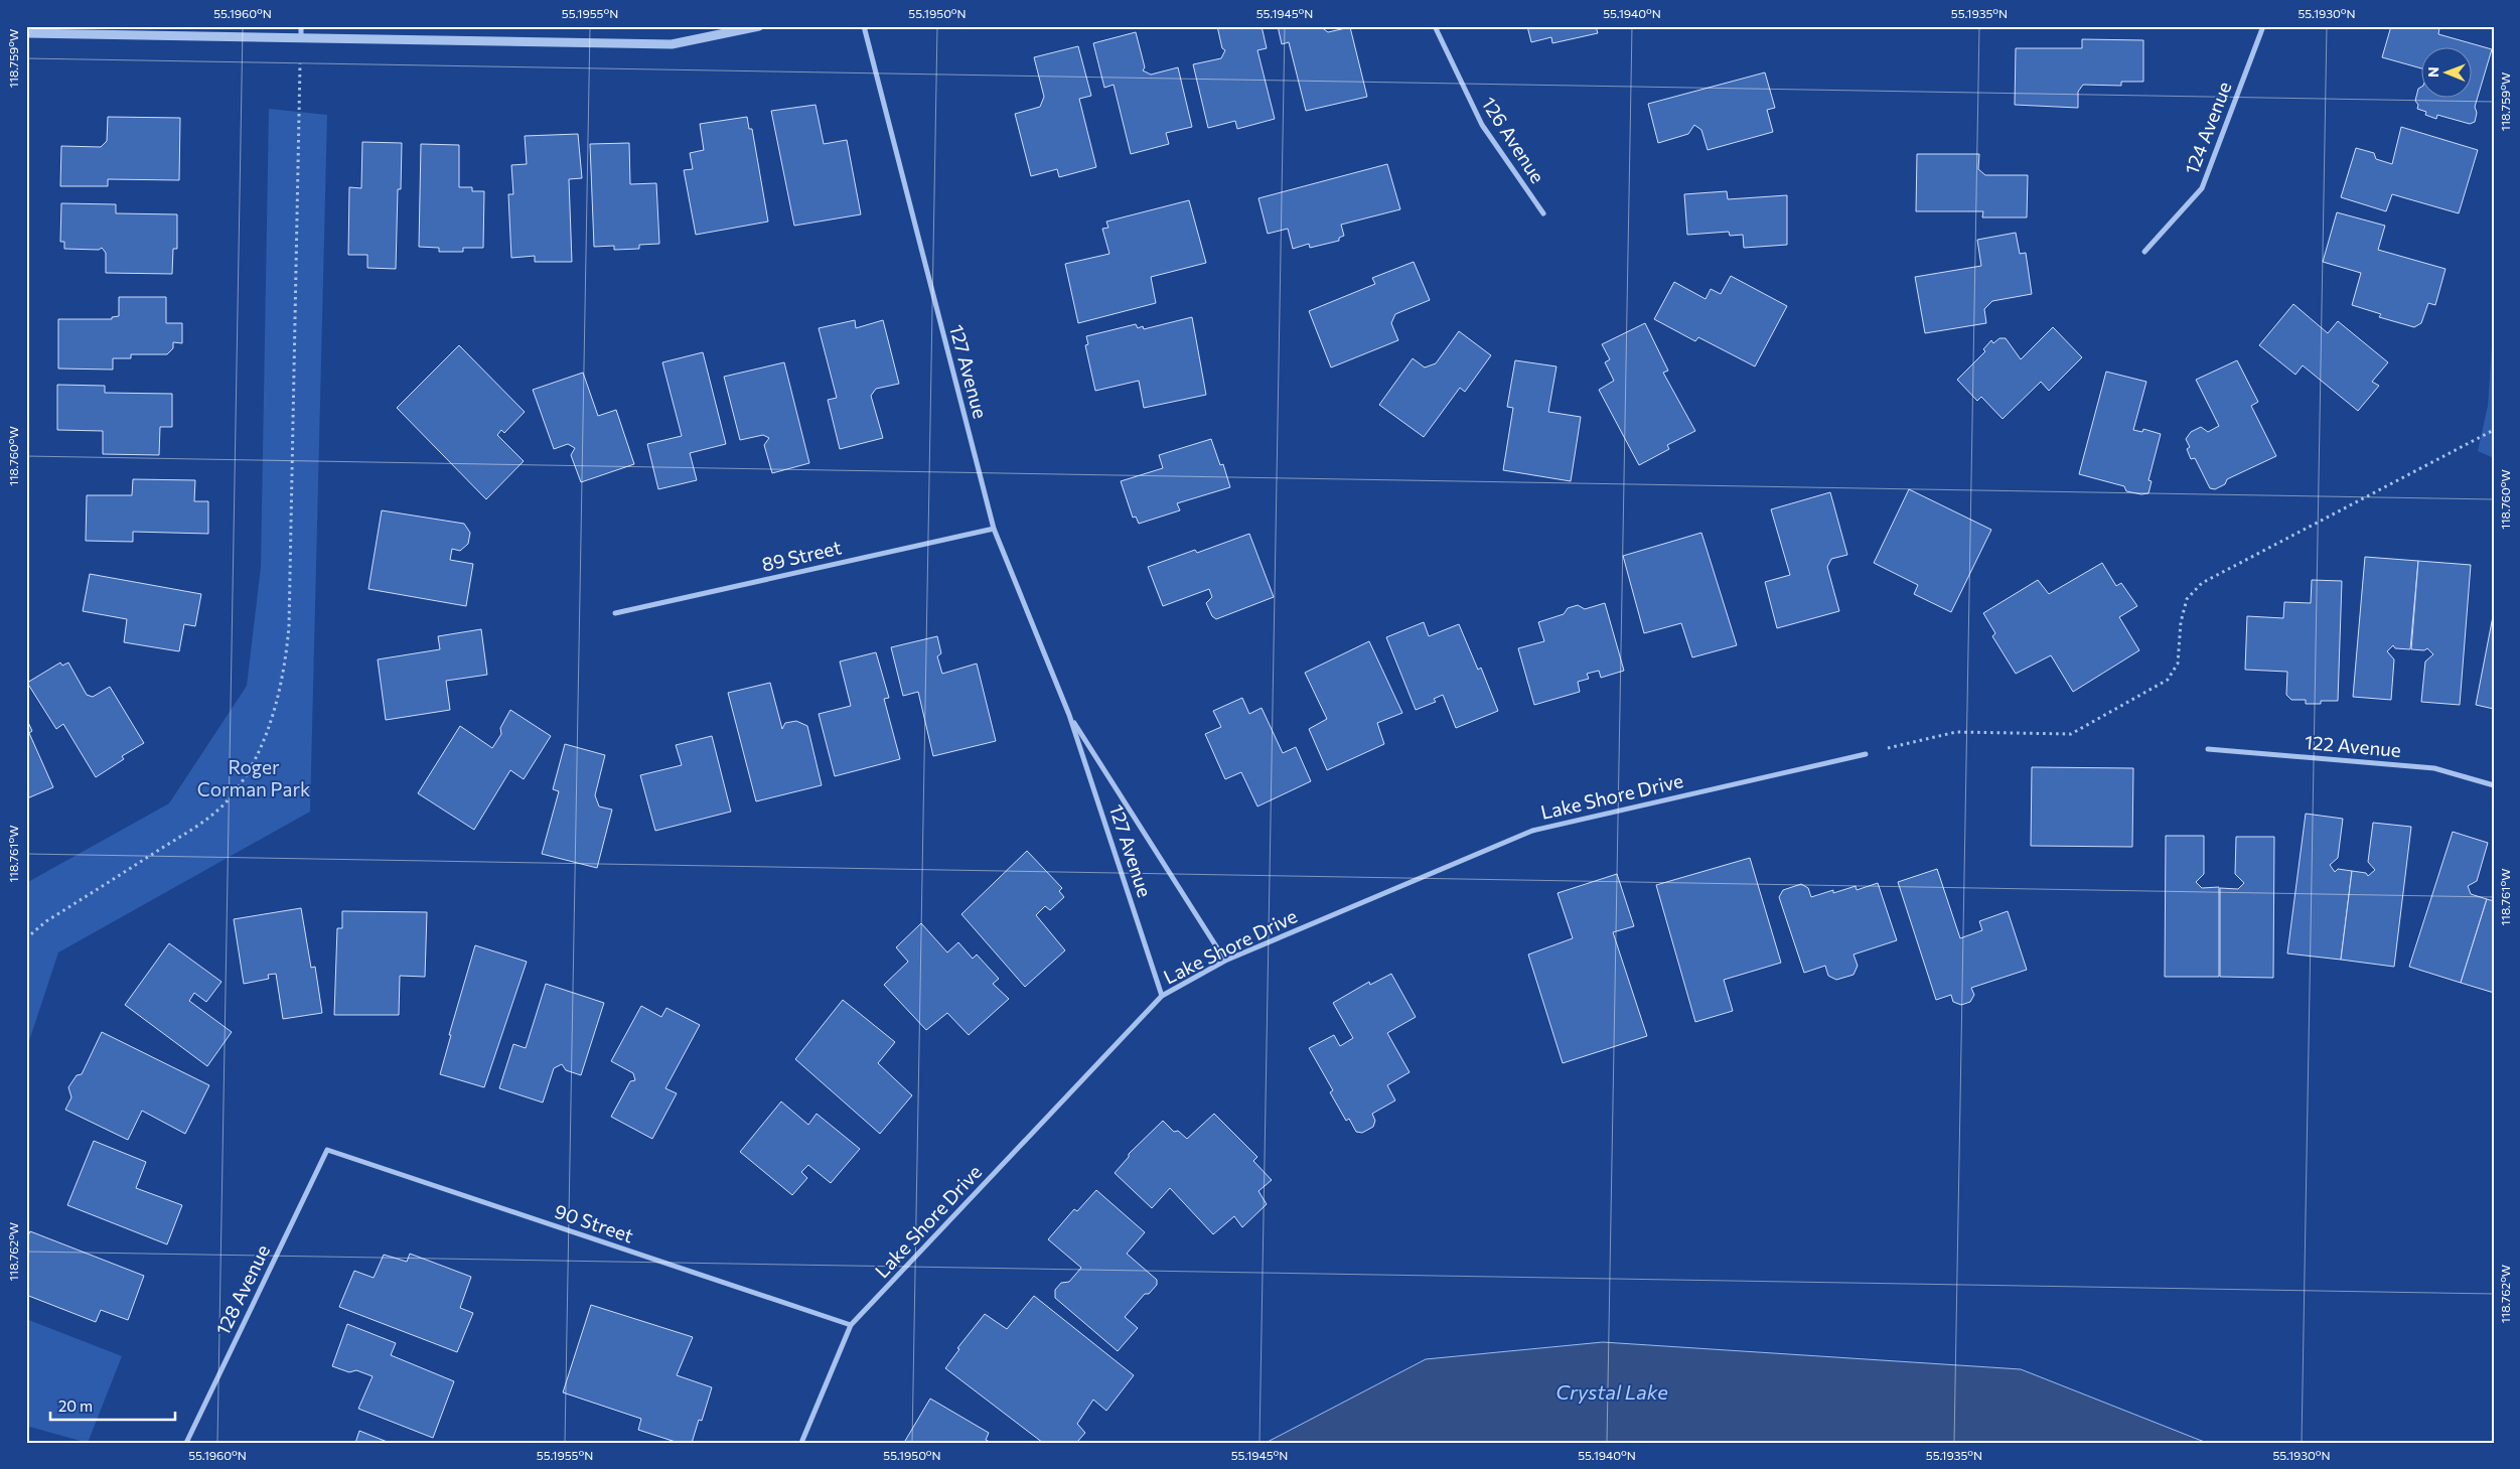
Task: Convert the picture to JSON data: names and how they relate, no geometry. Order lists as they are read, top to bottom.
{
  "streets": {
    "street": [
      "124 Avenue",
      "126 Avenue",
      "127 Avenue",
      "89 Street",
      "122 Avenue",
      "Lake Shore Drive",
      "90 Street",
      "128 Avenue"
    ]
  },
  "crossings": [
    ["127 Avenue", "89 Street"],
    ["127 Avenue", "Lake Shore Drive"],
    ["Lake Shore Drive", "90 Street"],
    ["90 Street", "128 Avenue"]
  ],
  "water": ["Crystal Lake"],
  "parks": ["Roger Corman Park"],
  "scale_bar": "20 m",
  "north": "left",
  "coordinates": [
    "55.1960°N",
    "55.1955°N",
    "55.1950°N",
    "55.1945°N",
    "55.1940°N",
    "55.1935°N",
    "55.1930°N",
    "118.759°W",
    "118.760°W",
    "118.761°W",
    "118.762°W"
  ]
}
